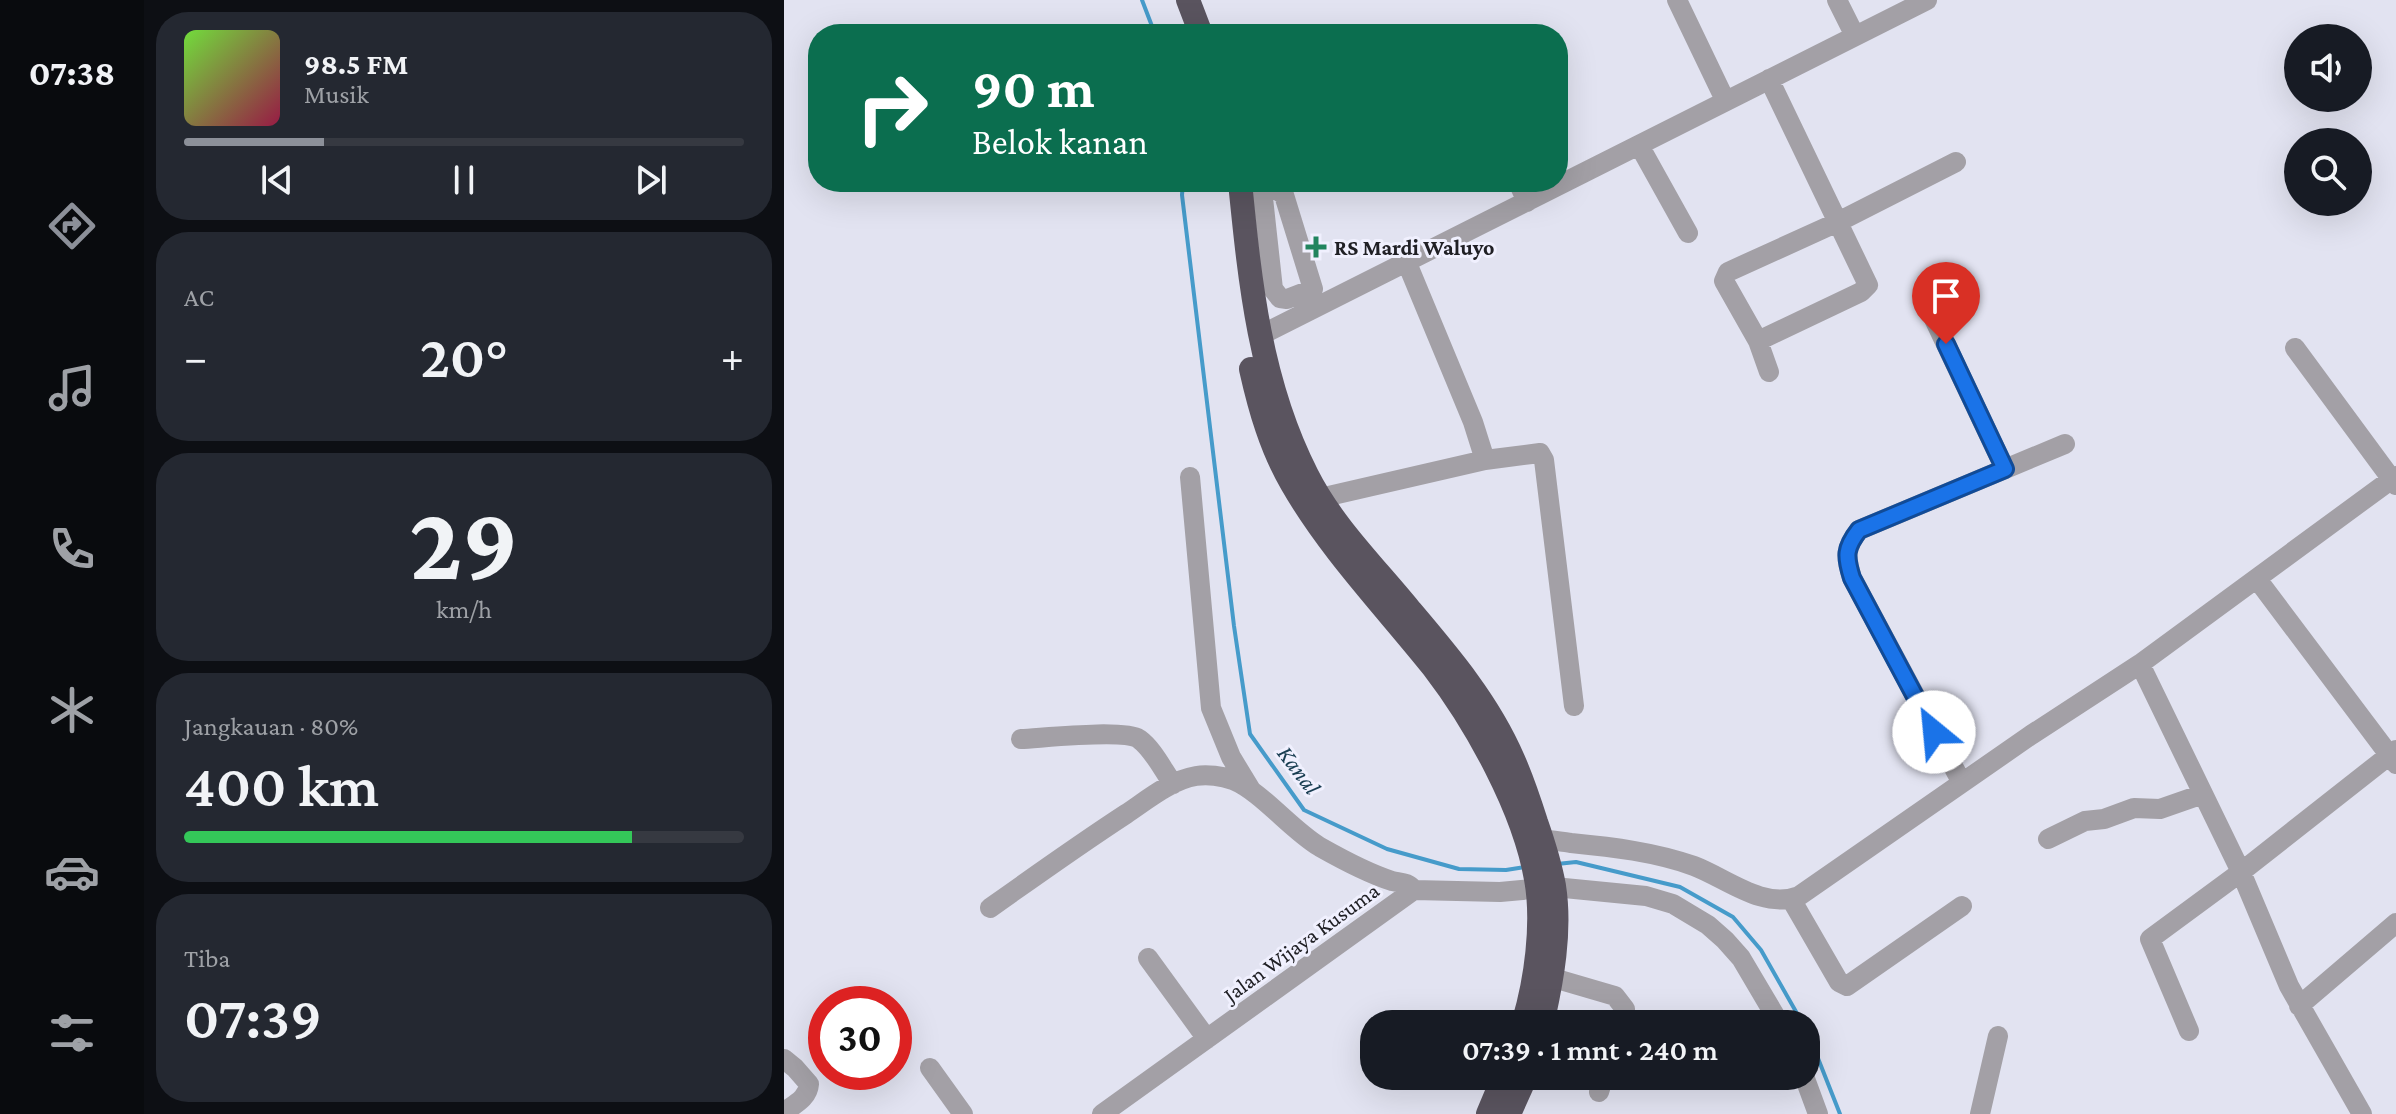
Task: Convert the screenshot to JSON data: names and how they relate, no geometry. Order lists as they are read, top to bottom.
{
  "streets": {
    "street": ["Jalan Wijaya Kusuma"]
  },
  "water": ["Kanal"],
  "places": {
    "health": ["RS Mardi Waluyo"]
  },
  "page": {
    "tabs": "07:38",
    "turn": ["90 m", "Belok kanan"],
    "song": ["98.5 FM", "Musik"],
    "tile": [
      "AC",
      ["29", "km/h"],
      ["Jangkauan · 80%", "400 km"],
      ["Tiba", "07:39"]
    ],
    "heat": ["−", "20°", "+"],
    "limit": "30",
    "trip": "07:39 · 1 mnt · 240 m"
  }
}
